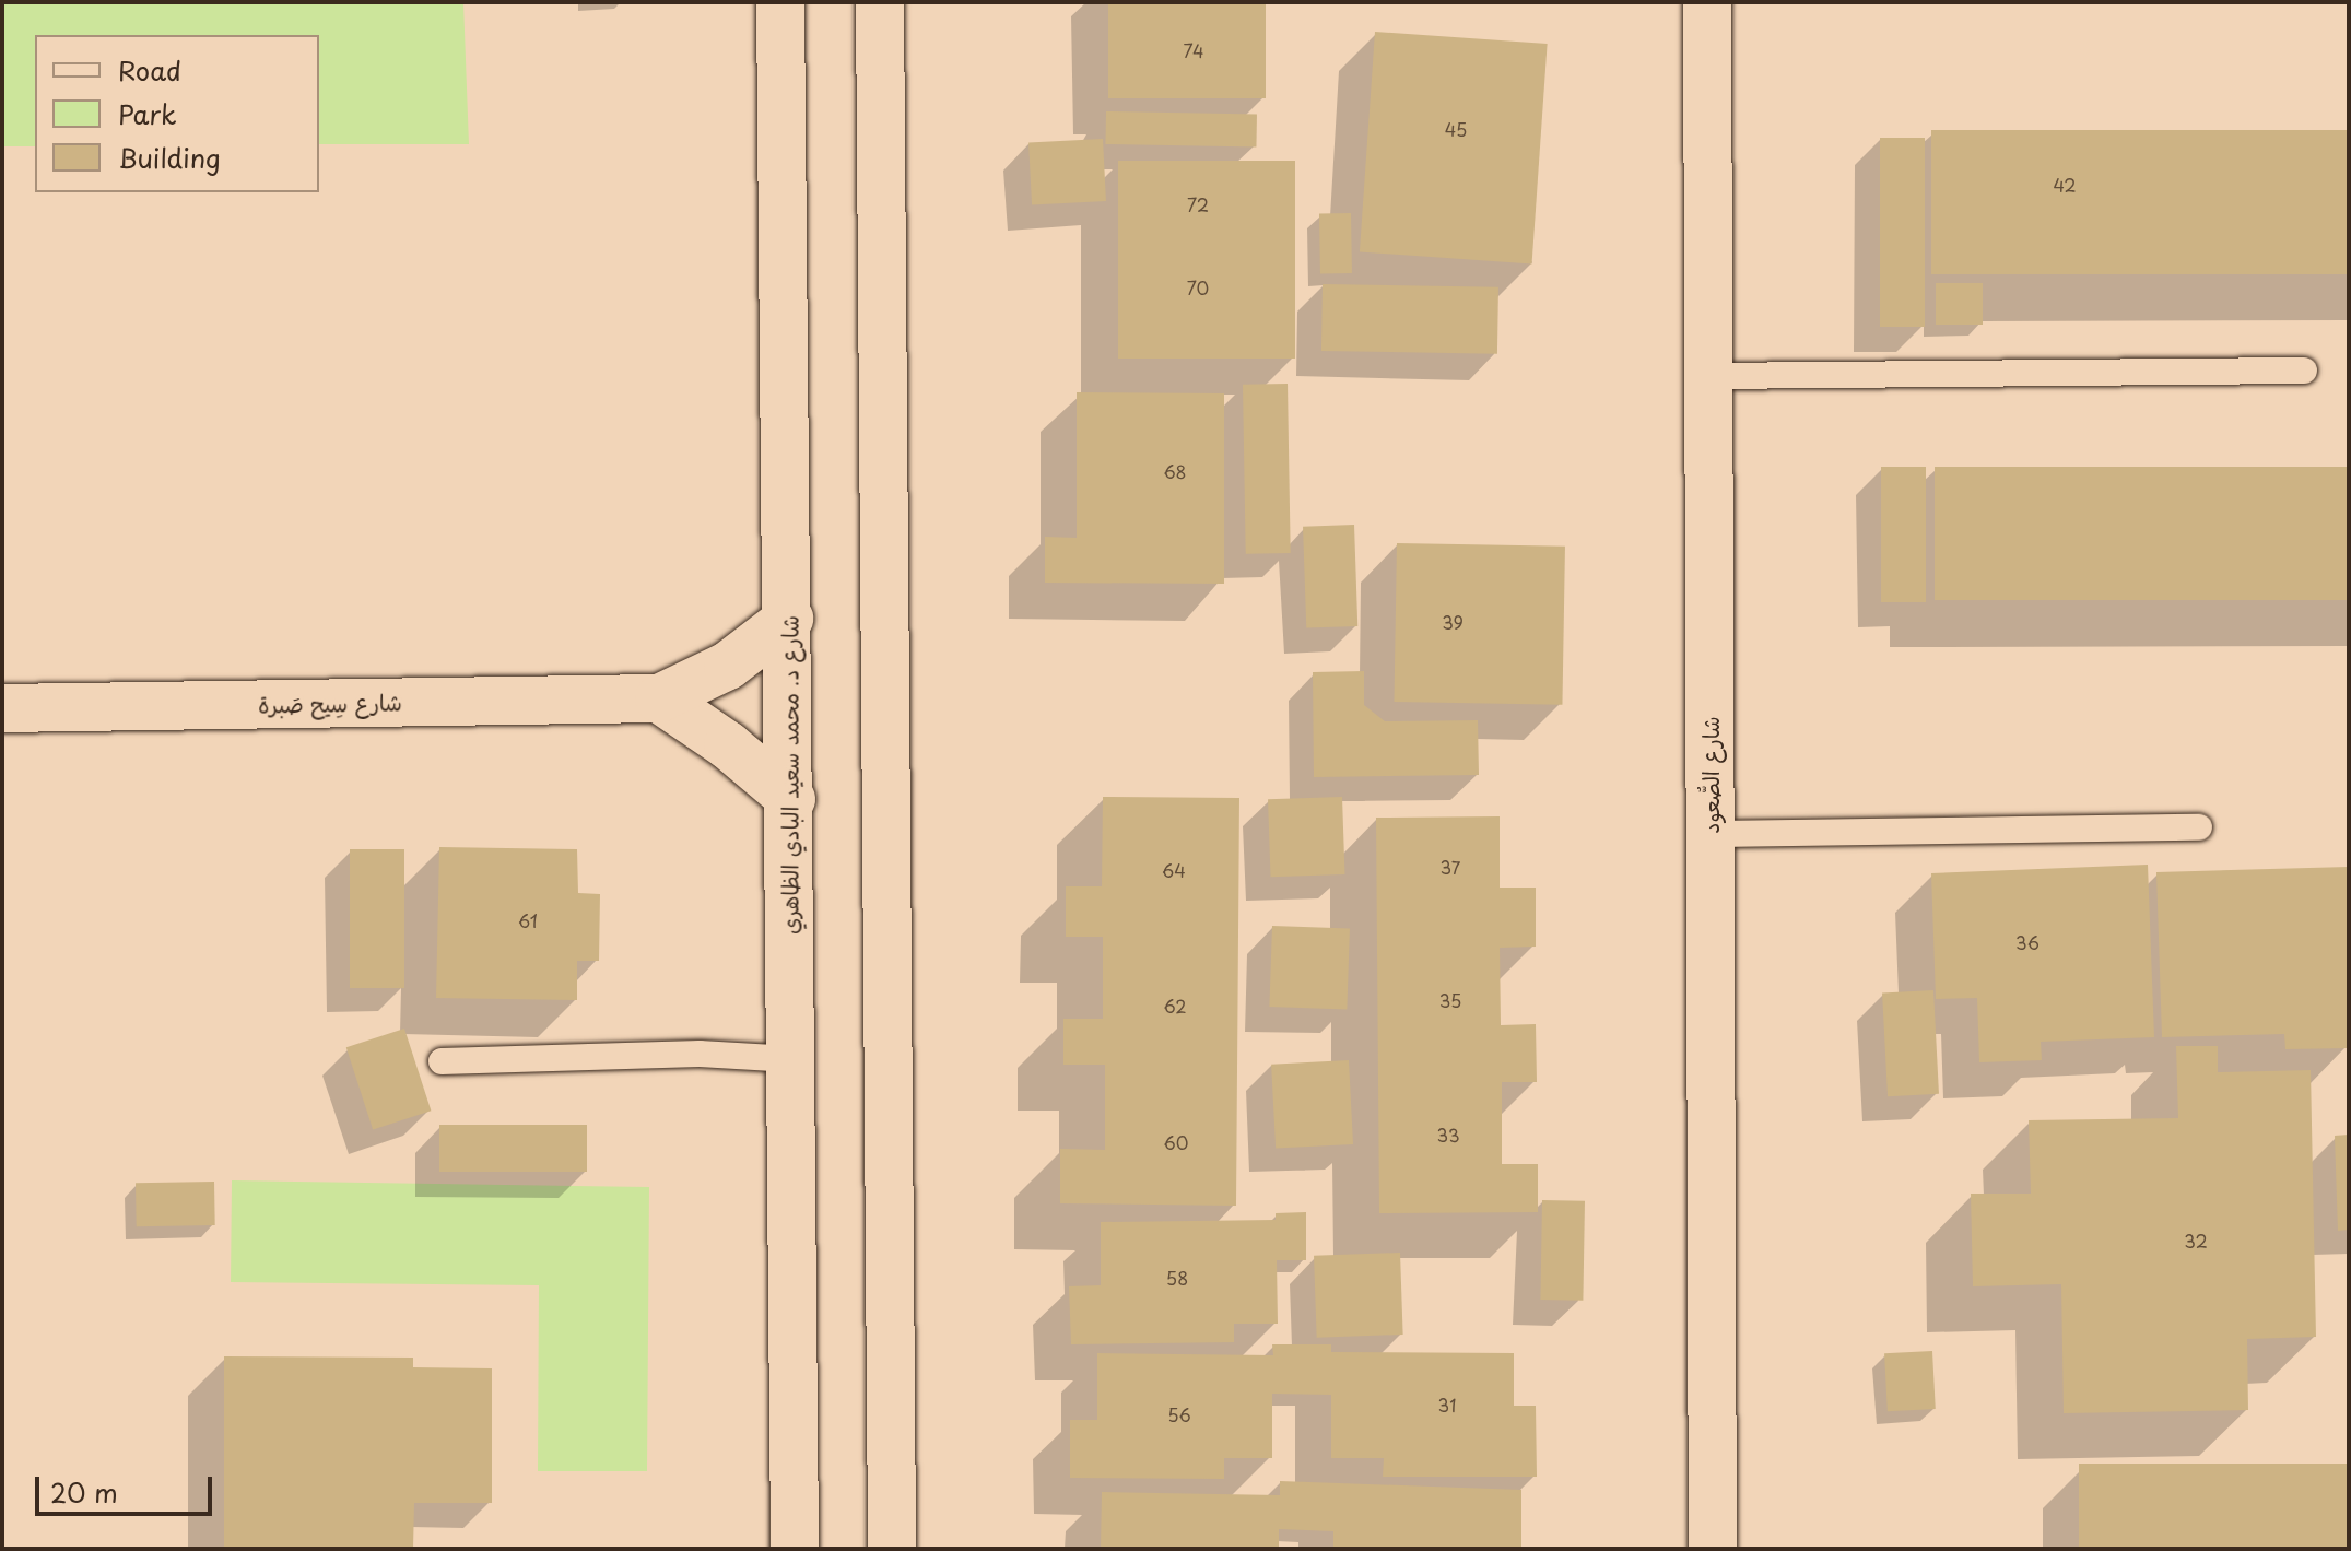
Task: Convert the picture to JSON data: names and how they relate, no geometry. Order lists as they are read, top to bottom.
{
  "streets": {
    "street": ["شارع سِيح صَبرة", "شارع د. محمد سعيد البادي الظاهري", "شارع الصُّعود"]
  },
  "crossings": [
    ["شارع سِيح صَبرة", "شارع د. محمد سعيد البادي الظاهري"]
  ],
  "house_numbers": [
    "74",
    "45",
    "42",
    "72",
    "70",
    "68",
    "39",
    "37",
    "64",
    "61",
    "36",
    "35",
    "62",
    "33",
    "60",
    "32",
    "58",
    "31",
    "56"
  ],
  "legend": ["Road", "Park", "Building"],
  "scale_bar": "20 m"
}
